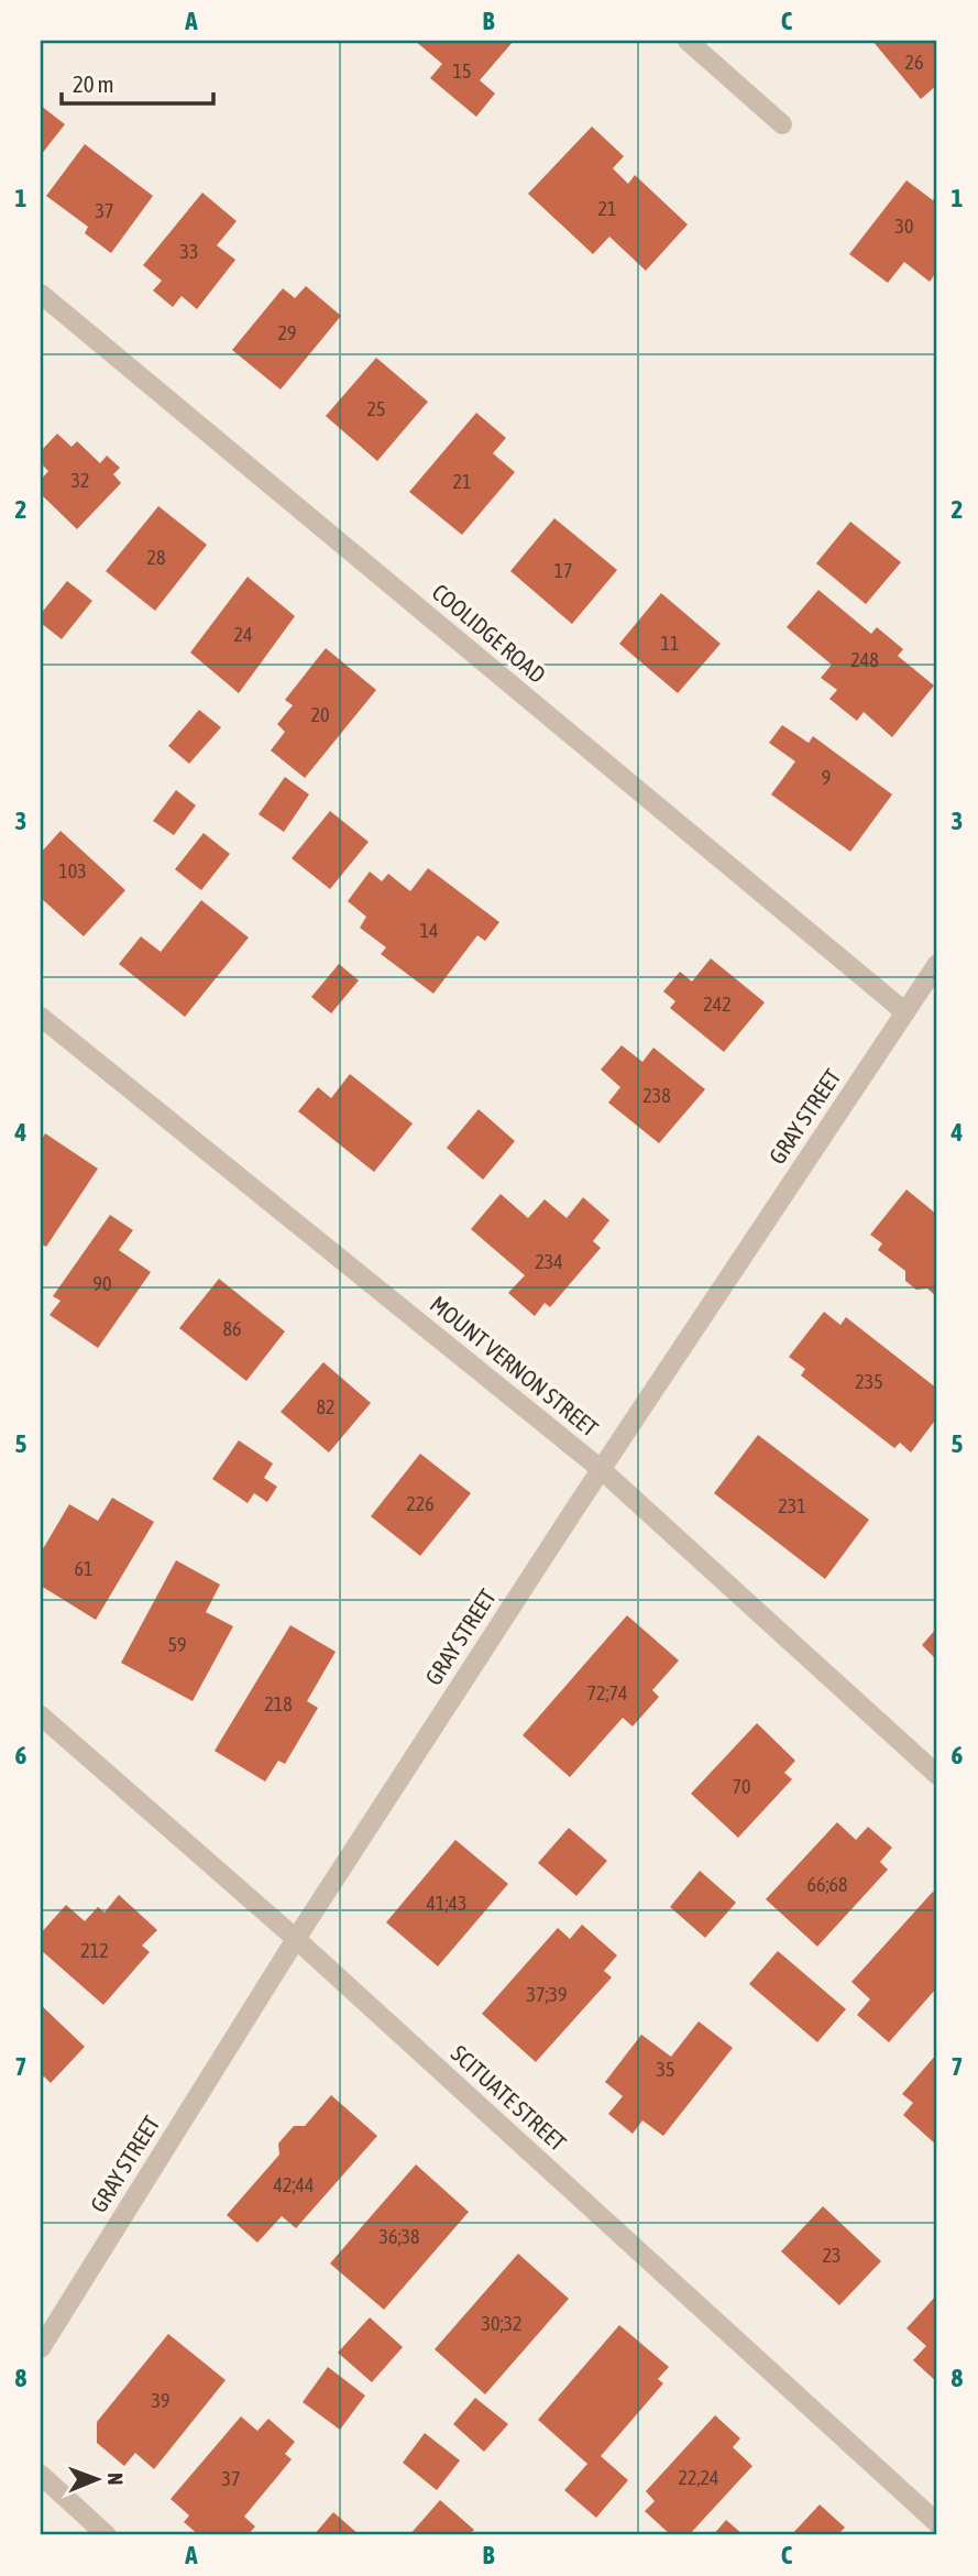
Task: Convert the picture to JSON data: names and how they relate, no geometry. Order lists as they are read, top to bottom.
{
  "streets": {
    "street": [
      "COOLIDGE ROAD",
      "GRAY STREET",
      "MOUNT VERNON STREET",
      "SCITUATE STREET"
    ]
  },
  "crossings": [
    ["COOLIDGE ROAD", "GRAY STREET"],
    ["GRAY STREET", "MOUNT VERNON STREET"],
    ["GRAY STREET", "SCITUATE STREET"]
  ],
  "house_numbers": [
    "26",
    "15",
    "21",
    "37",
    "30",
    "33",
    "29",
    "25",
    "32",
    "21",
    "28",
    "17",
    "24",
    "11",
    "248",
    "20",
    "9",
    "103",
    "14",
    "242",
    "238",
    "234",
    "90",
    "86",
    "235",
    "82",
    "226",
    "231",
    "61",
    "59",
    "72;74",
    "218",
    "70",
    "66;68",
    "41;43",
    "212",
    "37;39",
    "35",
    "42;44",
    "36;38",
    "23",
    "30;32",
    "39",
    "22,24",
    "37"
  ],
  "scale_bar": "20 m",
  "north": "right",
  "grid": {
    "columns": ["A", "B", "C"],
    "rows": [
      "1",
      "2",
      "3",
      "4",
      "5",
      "6",
      "7",
      "8"
    ]
  }
}
